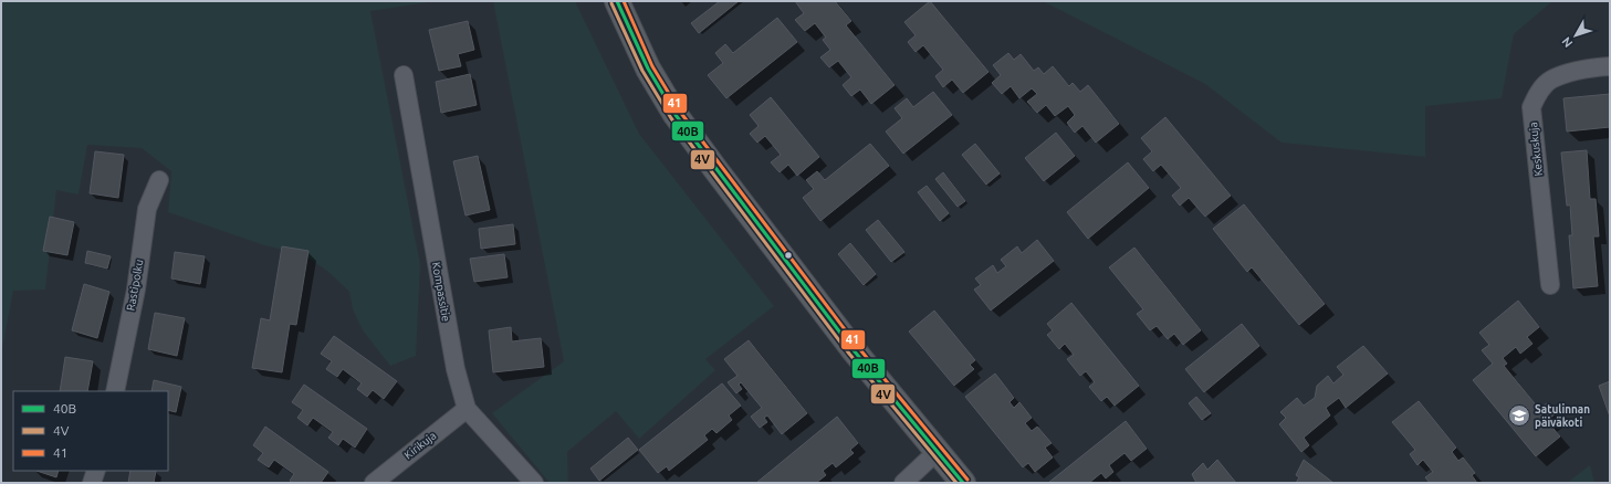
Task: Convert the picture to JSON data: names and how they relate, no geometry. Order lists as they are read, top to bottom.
{
  "streets": {
    "street": [
      "Keskuskuja",
      "Rastipolku",
      "Kompassitie",
      "Kirikuja"
    ]
  },
  "crossings": [
    ["Kompassitie", "Kirikuja"]
  ],
  "places": {
    "school or university": ["Satulinnan päiväkoti"]
  },
  "lines": ["transit line 40B", "transit line 41", "transit line 4V"],
  "legend": ["40B", "4V", "41"],
  "north": "bottom left"
}
